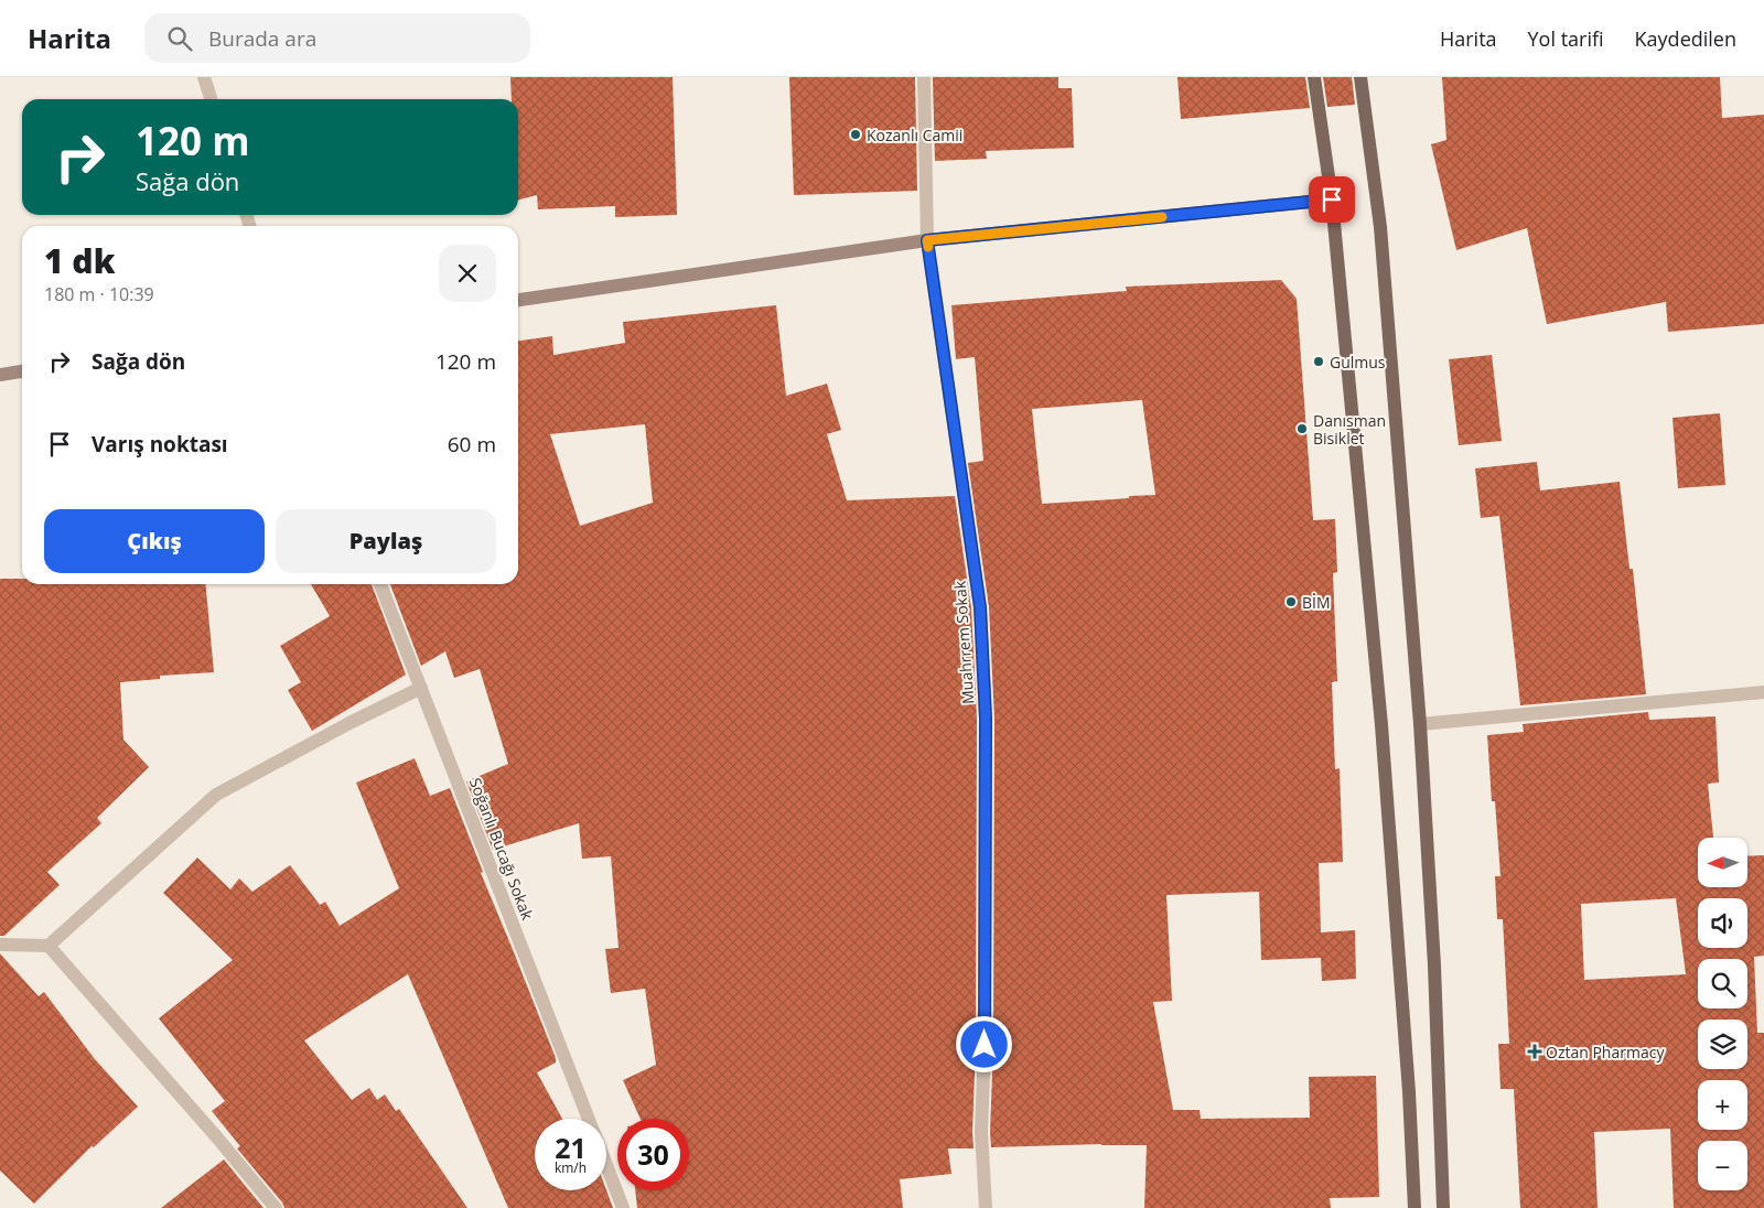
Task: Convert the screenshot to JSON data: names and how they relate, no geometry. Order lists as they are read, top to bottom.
{
  "streets": {
    "street": ["Muahrrem Sokak", "Soğanlı Bucağı Sokak"]
  },
  "places": {
    "other": [
      "Kozanlı Camii",
      "Gulmus",
      "Danısman Bisiklet",
      "BİM"
    ],
    "health": ["Oztan Pharmacy"]
  },
  "north": "left",
  "page": {
    "header": "Harita",
    "search": "Burada ara",
    "nav": ["Harita", "Yol tarifi", "Kaydedilen"],
    "turn": ["120 m", "Sağa dön"],
    "heading": ["1 dk", "180 m · 10:39"],
    "list": [
      {
        "name": "Sağa dön",
        "value": "120 m"
      },
      {
        "name": "Varış noktası",
        "value": "60 m"
      }
    ],
    "buttons": ["Çıkış", "Paylaş"],
    "map_buttons": ["+", "−"],
    "speed": "21 km/h",
    "limit": "30"
  }
}
